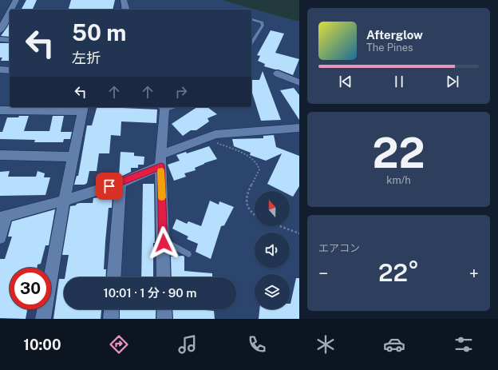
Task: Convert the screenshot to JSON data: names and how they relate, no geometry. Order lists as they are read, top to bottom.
{
  "north": "top",
  "page": {
    "turn": ["50 m", "左折"],
    "song": ["Afterglow", "The Pines"],
    "tile": [
      ["22", "km/h"],
      "エアコン"
    ],
    "heat": ["−", "22°", "+"],
    "limit": "30",
    "trip": "10:01 · 1 分 · 90 m",
    "tabs": "10:00"
  }
}
